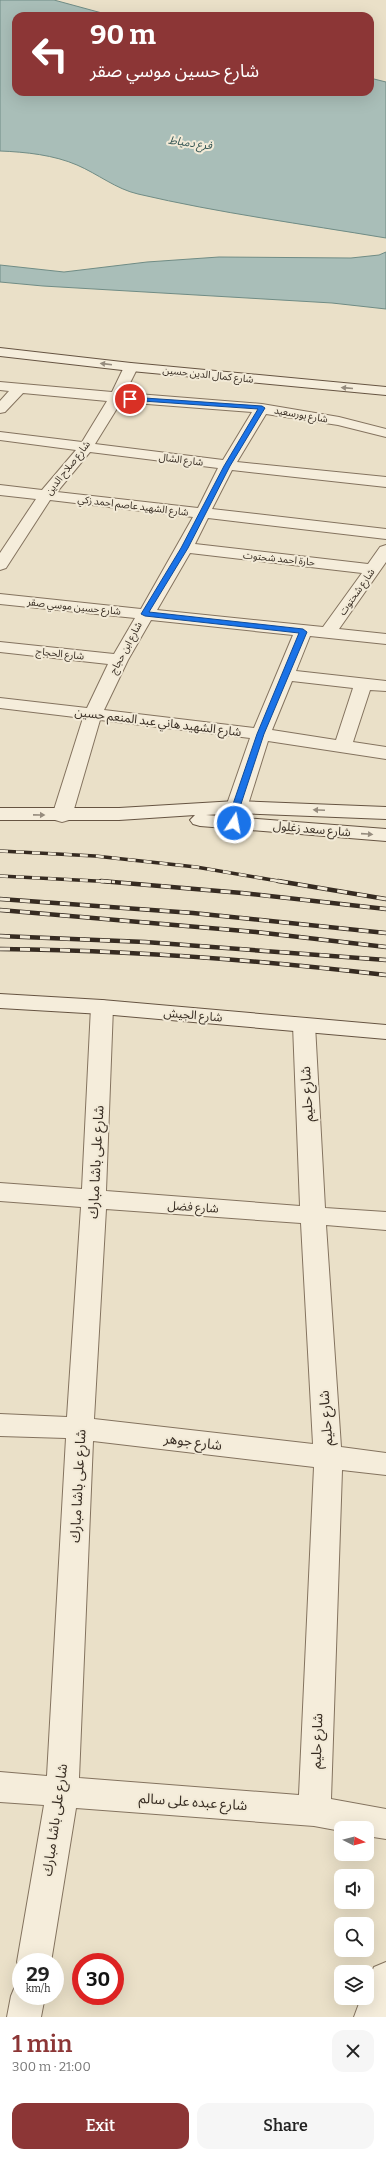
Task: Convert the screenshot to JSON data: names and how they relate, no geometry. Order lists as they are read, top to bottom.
{
  "streets": {
    "street": [
      "شارع كمال الدين حسين",
      "شارع بورسعيد",
      "شارع الشال",
      "شارع صلاح الدين",
      "شارع الشهيد عاصم احمد زكي",
      "حارة احمد شحتوت",
      "شارع شحتوت",
      "شارع حسين موسي صقر",
      "شارع ابن حجاج",
      "شارع الحجاج",
      "شارع الشهيد هاني عبد المنعم حسين",
      "شارع سعد زغلول",
      "شارع الجيش",
      "شارع حليم",
      "شارع على باشا مبارك",
      "شارع فضل",
      "شارع جوهر",
      "شارع عبده على سالم"
    ]
  },
  "crossings": [
    ["شارع كمال الدين حسين", "شارع صلاح الدين"],
    ["شارع بورسعيد", "شارع صلاح الدين"],
    ["شارع بورسعيد", "شارع ابن حجاج"],
    ["شارع الشال", "شارع صلاح الدين"],
    ["شارع الشال", "شارع ابن حجاج"],
    ["شارع صلاح الدين", "شارع الشهيد عاصم احمد زكي"],
    ["شارع الشهيد عاصم احمد زكي", "شارع ابن حجاج"],
    ["حارة احمد شحتوت", "شارع شحتوت"],
    ["حارة احمد شحتوت", "شارع ابن حجاج"],
    ["شارع شحتوت", "شارع حسين موسي صقر"],
    ["شارع حسين موسي صقر", "شارع ابن حجاج"],
    ["شارع ابن حجاج", "شارع الحجاج"],
    ["شارع ابن حجاج", "شارع الشهيد هاني عبد المنعم حسين"],
    ["شارع ابن حجاج", "شارع سعد زغلول"],
    ["شارع الجيش", "شارع حليم"],
    ["شارع الجيش", "شارع على باشا مبارك"],
    ["شارع حليم", "شارع فضل"],
    ["شارع حليم", "شارع جوهر"],
    ["شارع حليم", "شارع عبده على سالم"],
    ["شارع على باشا مبارك", "شارع فضل"],
    ["شارع على باشا مبارك", "شارع جوهر"],
    ["شارع على باشا مبارك", "شارع عبده على سالم"]
  ],
  "one_way": ["شارع كمال الدين حسين"],
  "water": ["فرع دمياط"],
  "north": "right",
  "page": {
    "turn": ["90 m", "شارع حسين موسي صقر"],
    "speed": "29 km/h",
    "limit": "30",
    "heading": ["1 min", "300 m · 21:00"],
    "buttons": ["Exit", "Share"]
  }
}
